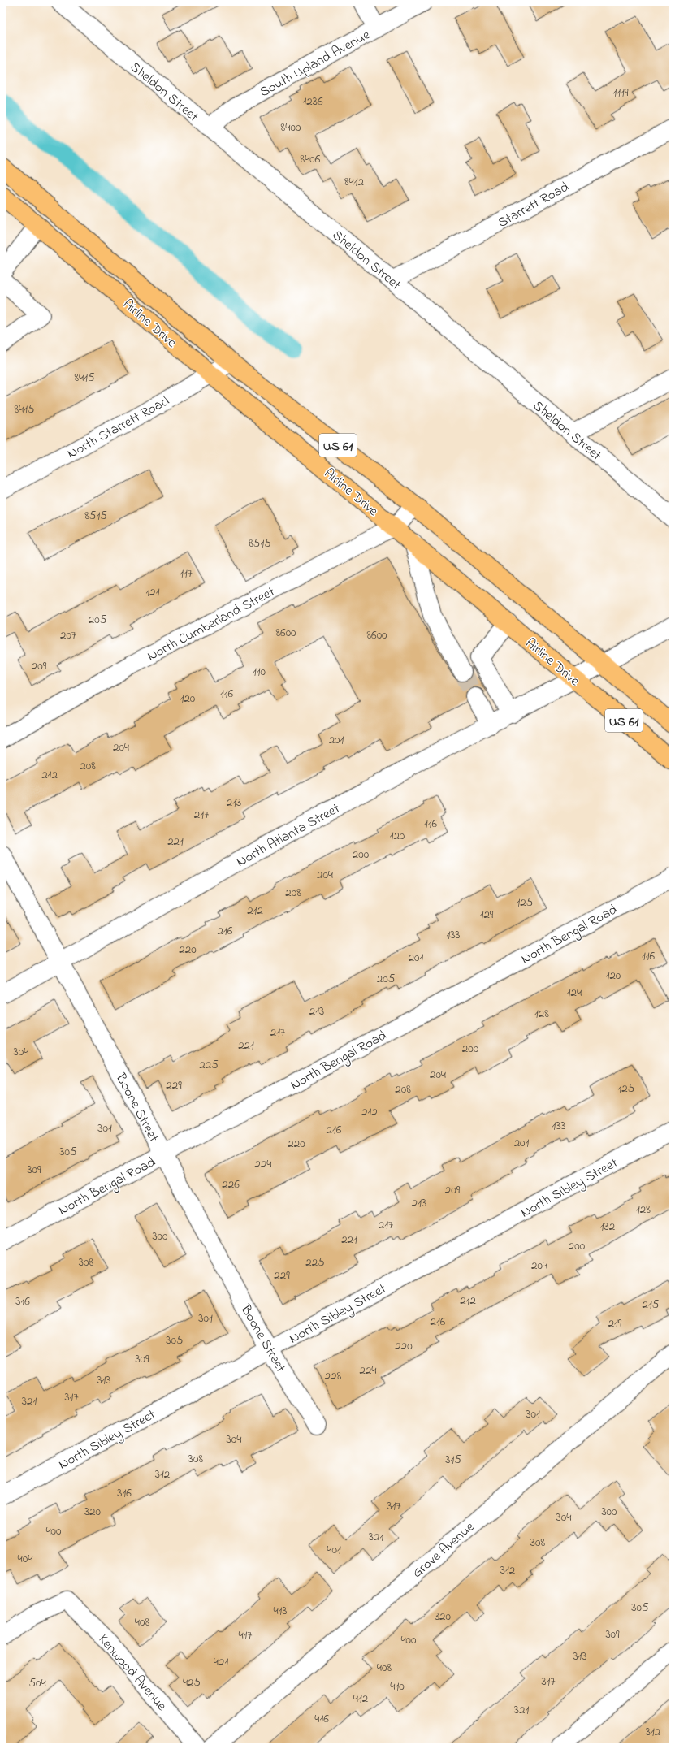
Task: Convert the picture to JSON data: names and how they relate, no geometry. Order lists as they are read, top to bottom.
{
  "streets": {
    "highway": ["Airline Drive", "US 61"],
    "street": [
      "South Upland Avenue",
      "Sheldon Street",
      "Starrett Road",
      "North Starrett Road",
      "North Cumberland Street",
      "North Atlanta Street",
      "North Bengal Road",
      "Boone Street",
      "North Sibley Street",
      "Grove Avenue",
      "Kenwood Avenue"
    ]
  },
  "crossings": [
    ["South Upland Avenue", "Sheldon Street"],
    ["Sheldon Street", "Starrett Road"],
    ["Airline Drive", "North Starrett Road"],
    ["Airline Drive", "North Cumberland Street"],
    ["Airline Drive", "North Atlanta Street"],
    ["North Atlanta Street", "Boone Street"],
    ["North Bengal Road", "Boone Street"],
    ["Boone Street", "North Sibley Street"]
  ],
  "house_numbers": [
    "1119",
    "1236",
    "8400",
    "8406",
    "8412",
    "8415",
    "8415",
    "8515",
    "8515",
    "117",
    "121",
    "205",
    "8600",
    "207",
    "8600",
    "209",
    "110",
    "116",
    "120",
    "201",
    "204",
    "208",
    "212",
    "213",
    "217",
    "116",
    "120",
    "221",
    "200",
    "204",
    "208",
    "125",
    "212",
    "129",
    "216",
    "133",
    "220",
    "116",
    "201",
    "120",
    "205",
    "124",
    "213",
    "128",
    "217",
    "221",
    "200",
    "304",
    "225",
    "204",
    "229",
    "125",
    "208",
    "212",
    "133",
    "301",
    "216",
    "201",
    "220",
    "305",
    "224",
    "309",
    "226",
    "209",
    "213",
    "128",
    "217",
    "132",
    "300",
    "221",
    "200",
    "308",
    "225",
    "204",
    "229",
    "212",
    "316",
    "215",
    "301",
    "216",
    "219",
    "305",
    "220",
    "309",
    "224",
    "228",
    "313",
    "317",
    "321",
    "301",
    "304",
    "308",
    "315",
    "312",
    "316",
    "317",
    "320",
    "300",
    "304",
    "400",
    "321",
    "308",
    "401",
    "404",
    "312",
    "305",
    "413",
    "320",
    "408",
    "309",
    "417",
    "400",
    "313",
    "421",
    "408",
    "317",
    "425",
    "504",
    "410",
    "412",
    "321",
    "416",
    "312"
  ]
}
